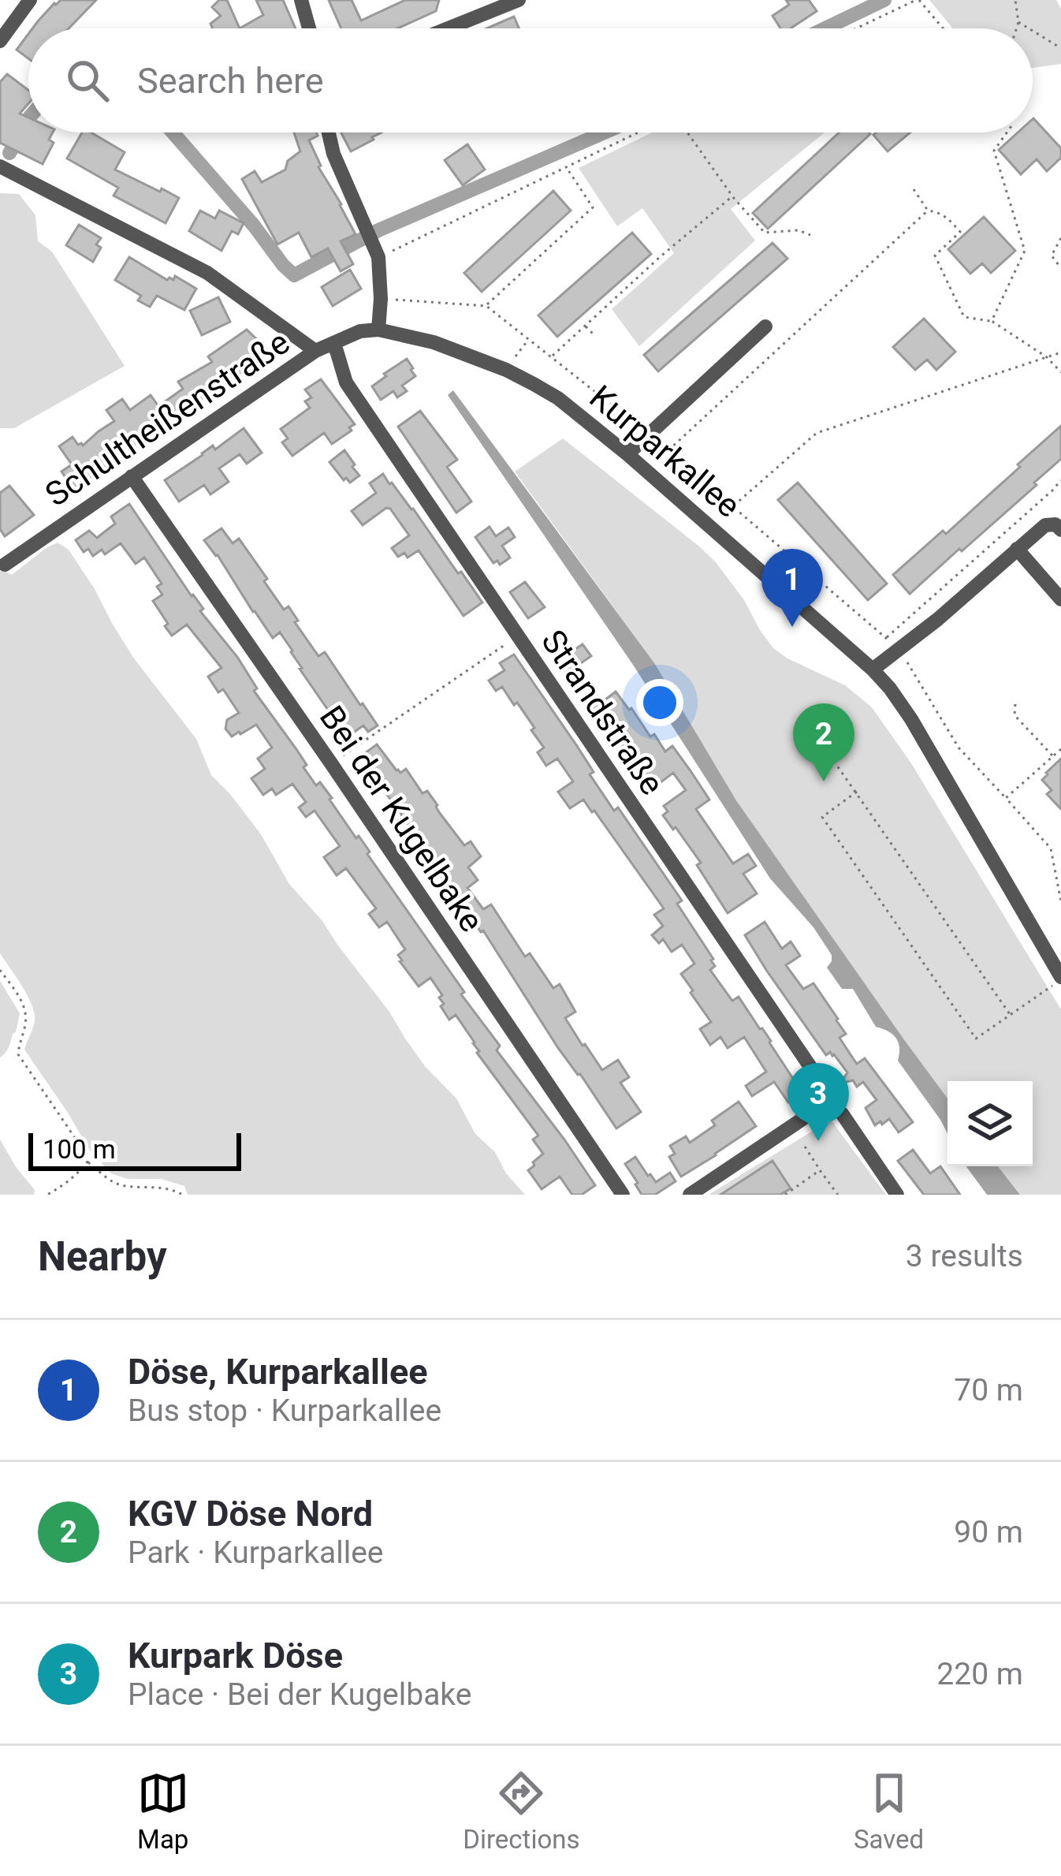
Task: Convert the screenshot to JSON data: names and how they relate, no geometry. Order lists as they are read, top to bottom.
{
  "streets": {
    "street": [
      "Schultheißenstraße",
      "Kurparkallee",
      "Strandstraße",
      "Bei der Kugelbake"
    ]
  },
  "crossings": [
    ["Schultheißenstraße", "Kurparkallee"],
    ["Schultheißenstraße", "Bei der Kugelbake"],
    ["Kurparkallee", "Strandstraße"]
  ],
  "scale_bar": "100 m",
  "page": {
    "search": "Search here",
    "pins": ["1", "2", "3"],
    "scale": "100 m",
    "heading": ["Nearby", "3 results"],
    "list": [
      {
        "mark": "1",
        "name": "Döse, Kurparkallee",
        "note": "Bus stop · Kurparkallee",
        "value": "70 m"
      },
      {
        "mark": "2",
        "name": "KGV Döse Nord",
        "note": "Park · Kurparkallee",
        "value": "90 m"
      },
      {
        "mark": "3",
        "name": "Kurpark Döse",
        "note": "Place · Bei der Kugelbake",
        "value": "220 m"
      }
    ],
    "nav": ["Map", "Directions", "Saved"]
  }
}
